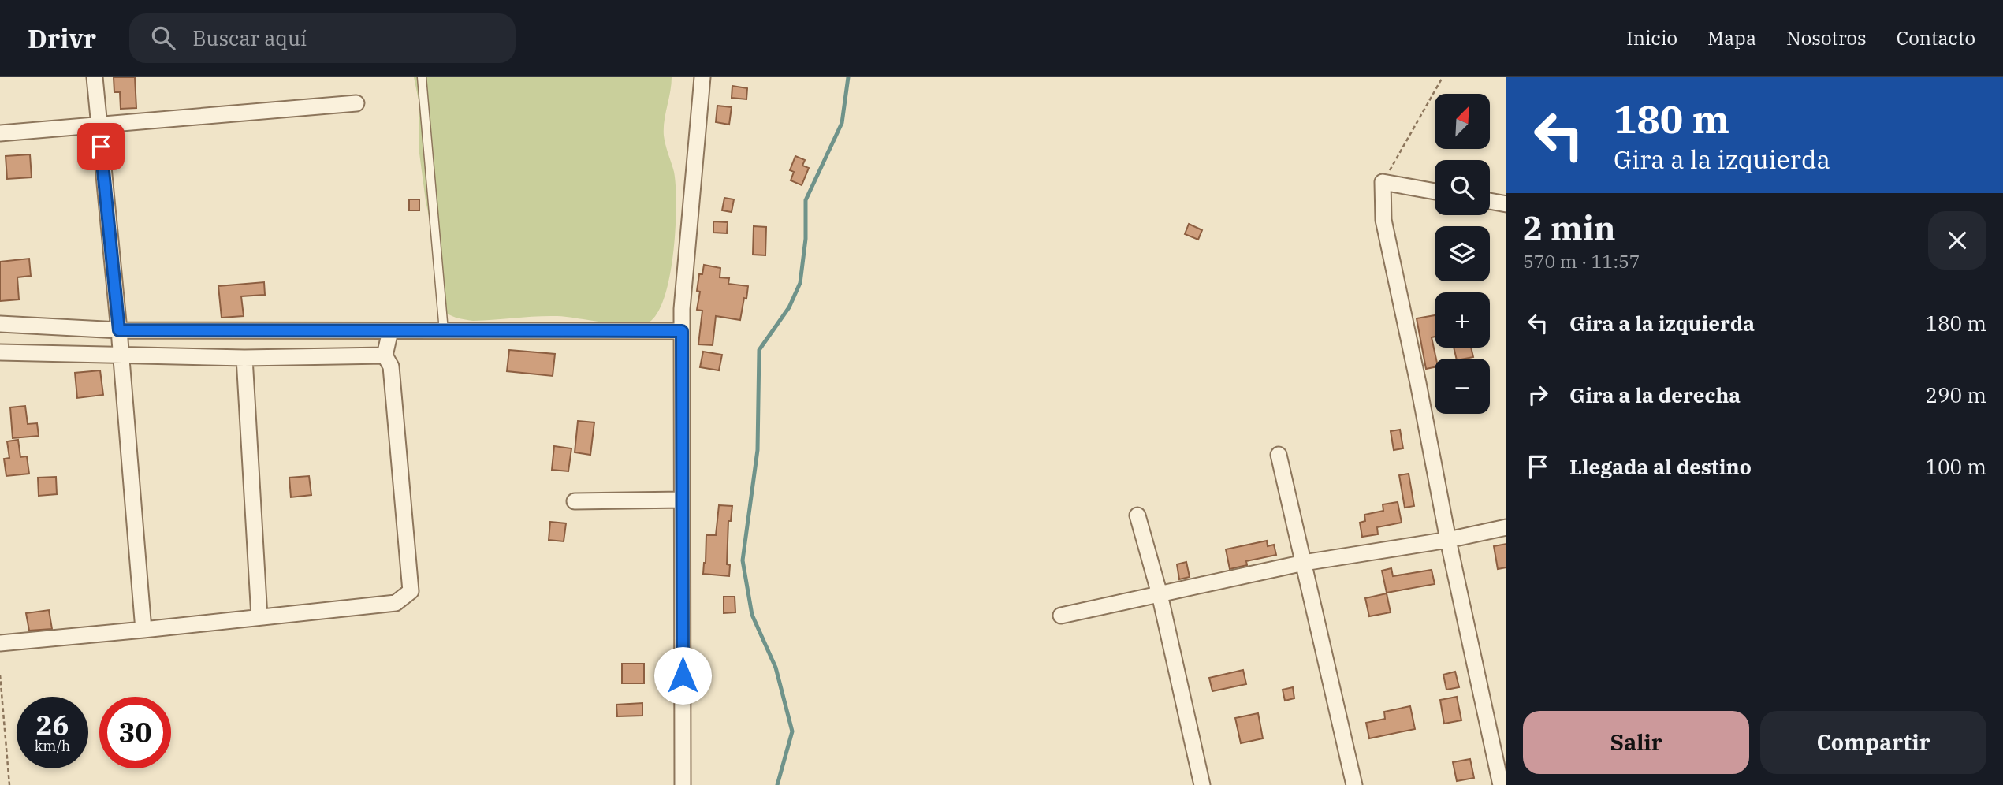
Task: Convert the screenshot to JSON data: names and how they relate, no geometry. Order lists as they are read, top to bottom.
{
  "north": "top right",
  "page": {
    "header": "Drivr",
    "search": "Buscar aquí",
    "nav": [
      "Inicio",
      "Mapa",
      "Nosotros",
      "Contacto"
    ],
    "turn": ["180 m", "Gira a la izquierda"],
    "map_buttons": ["+", "−"],
    "heading": ["2 min", "570 m · 11:57"],
    "list": [
      {
        "name": "Gira a la izquierda",
        "value": "180 m"
      },
      {
        "name": "Gira a la derecha",
        "value": "290 m"
      },
      {
        "name": "Llegada al destino",
        "value": "100 m"
      }
    ],
    "speed": "26 km/h",
    "limit": "30",
    "buttons": ["Salir", "Compartir"]
  }
}
